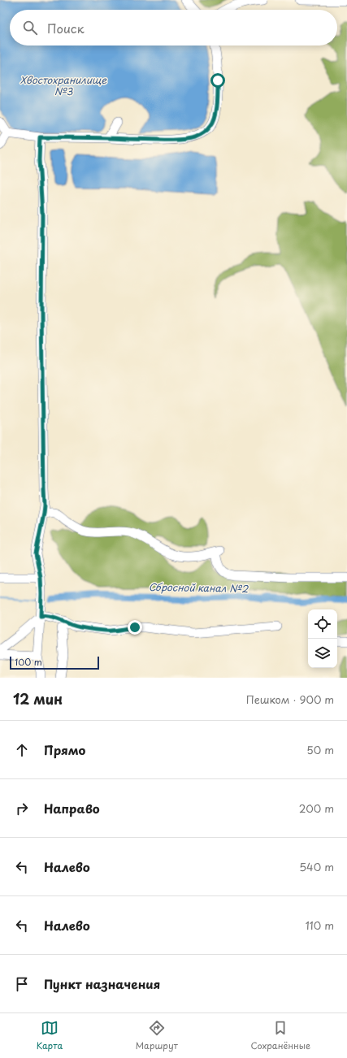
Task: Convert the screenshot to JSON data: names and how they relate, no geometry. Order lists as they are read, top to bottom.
{
  "water": ["Хвостохранилище №3", "Сбросной канал №2"],
  "scale_bar": "100 m",
  "page": {
    "search": "Поиск",
    "scale": "100 m",
    "heading": ["12 мин", "Пешком · 900 m"],
    "list": [
      ["Прямо", "50 m"],
      ["Направо", "200 m"],
      ["Налево", "540 m"],
      ["Налево", "110 m"],
      "Пункт назначения"
    ],
    "nav": ["Карта", "Маршрут", "Сохранённые"]
  }
}
